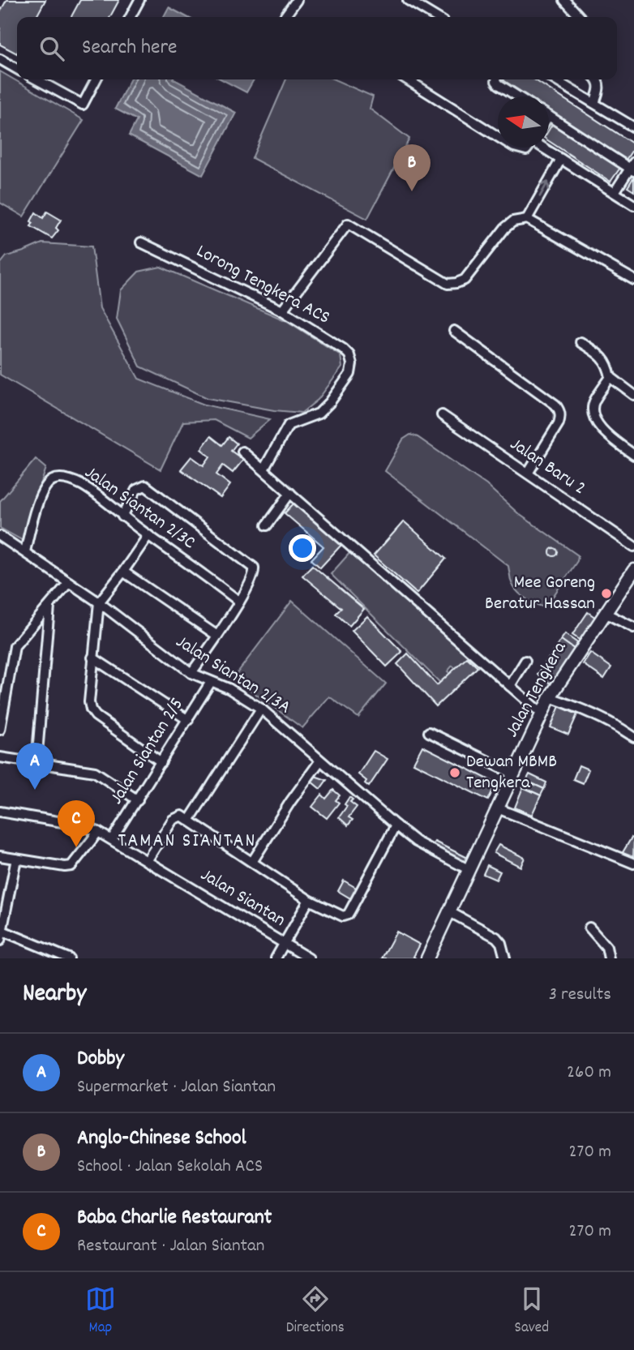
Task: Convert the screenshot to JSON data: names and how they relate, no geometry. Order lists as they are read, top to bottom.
{
  "streets": {
    "main road": ["Jalan Tengkera"],
    "street": [
      "Lorong Tengkera ACS",
      "Jalan Baru 2",
      "Jalan Siantan 2/3C",
      "Jalan Siantan 2/3A",
      "Jalan Siantan 2/5",
      "Jalan Siantan"
    ]
  },
  "crossings": [
    ["Jalan Siantan 2/3C", "Jalan Siantan 2/3A"],
    ["Jalan Siantan 2/3A", "Jalan Tengkera"],
    ["Jalan Siantan 2/3A", "Jalan Siantan 2/5"],
    ["Jalan Siantan 2/5", "Jalan Siantan"]
  ],
  "districts": ["TAMAN SIANTAN"],
  "places": ["Mee Goreng Beratur Hassan", "Dewan MBMB Tengkera"],
  "north": "left",
  "page": {
    "search": "Search here",
    "pins": ["B", "A", "C"],
    "heading": ["Nearby", "3 results"],
    "list": [
      {
        "mark": "A",
        "name": "Dobby",
        "note": "Supermarket · Jalan Siantan",
        "value": "260 m"
      },
      {
        "mark": "B",
        "name": "Anglo-Chinese School",
        "note": "School · Jalan Sekolah ACS",
        "value": "270 m"
      },
      {
        "mark": "C",
        "name": "Baba Charlie Restaurant",
        "note": "Restaurant · Jalan Siantan",
        "value": "270 m"
      }
    ],
    "nav": ["Map", "Directions", "Saved"]
  }
}
